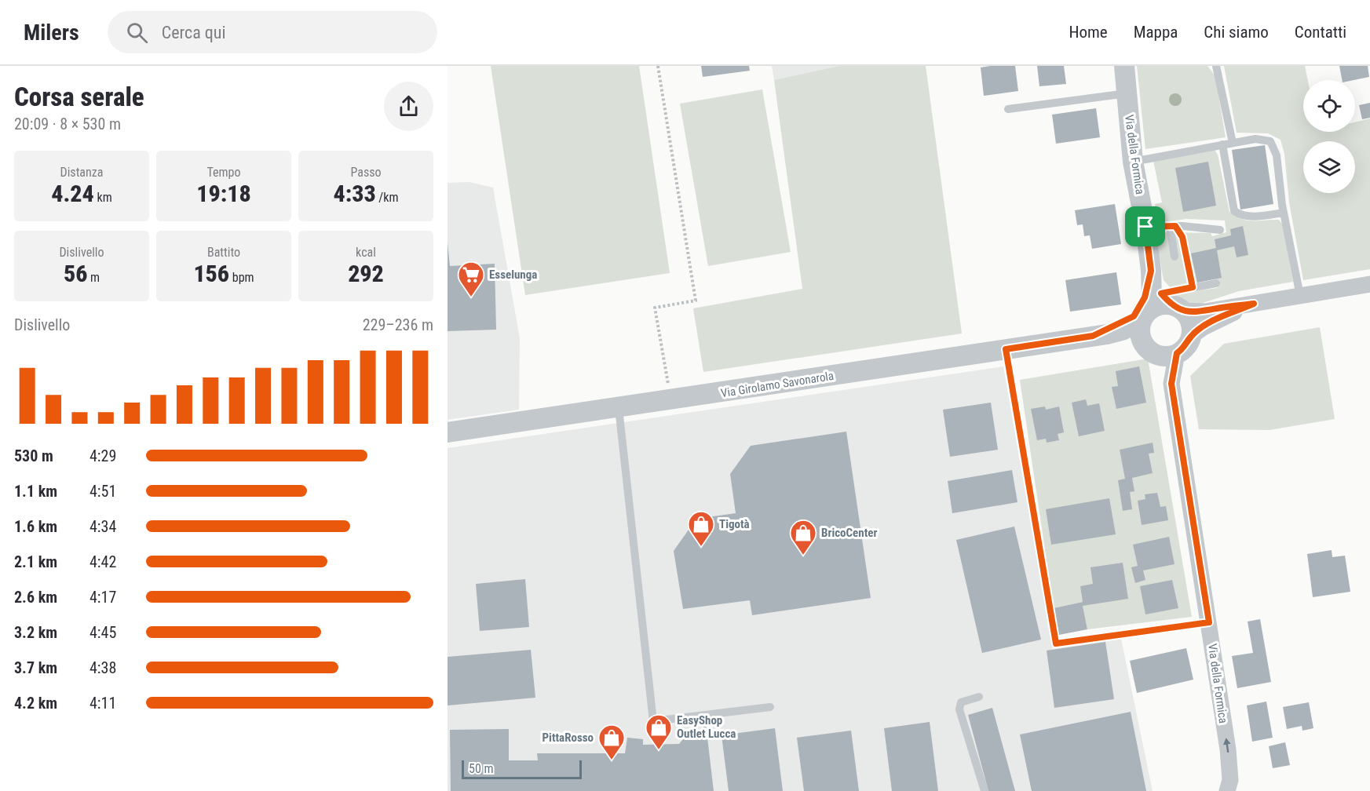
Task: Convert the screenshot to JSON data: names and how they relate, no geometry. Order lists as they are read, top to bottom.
{
  "streets": {
    "street": ["Via della Formica", "Via Girolamo Savonarola"]
  },
  "crossings": [
    ["Via della Formica", "Via Girolamo Savonarola"]
  ],
  "places": {
    "supermarket": ["Esselunga"],
    "shop": [
      "Tigotà",
      "BricoCenter",
      "EasyShop Outlet Lucca",
      "PittaRosso"
    ]
  },
  "scale_bar": "50 m",
  "page": {
    "header": "Milers",
    "search": "Cerca qui",
    "nav": [
      "Home",
      "Mappa",
      "Chi siamo",
      "Contatti"
    ],
    "heading": ["Corsa serale", "20:09 · 8 × 530 m"],
    "stats": [
      ["Distanza", "4.24 km"],
      ["Tempo", "19:18"],
      ["Passo", "4:33 /km"],
      ["Dislivello", "56 m"],
      ["Battito", "156 bpm"],
      ["kcal", "292"]
    ],
    "chart": ["Dislivello", "229–236 m"],
    "list": [
      {
        "name": "530 m",
        "note": "4:29"
      },
      {
        "name": "1.1 km",
        "note": "4:51"
      },
      {
        "name": "1.6 km",
        "note": "4:34"
      },
      {
        "name": "2.1 km",
        "note": "4:42"
      },
      {
        "name": "2.6 km",
        "note": "4:17"
      },
      {
        "name": "3.2 km",
        "note": "4:45"
      },
      {
        "name": "3.7 km",
        "note": "4:38"
      },
      {
        "name": "4.2 km",
        "note": "4:11"
      }
    ],
    "scale": "50 m"
  }
}
